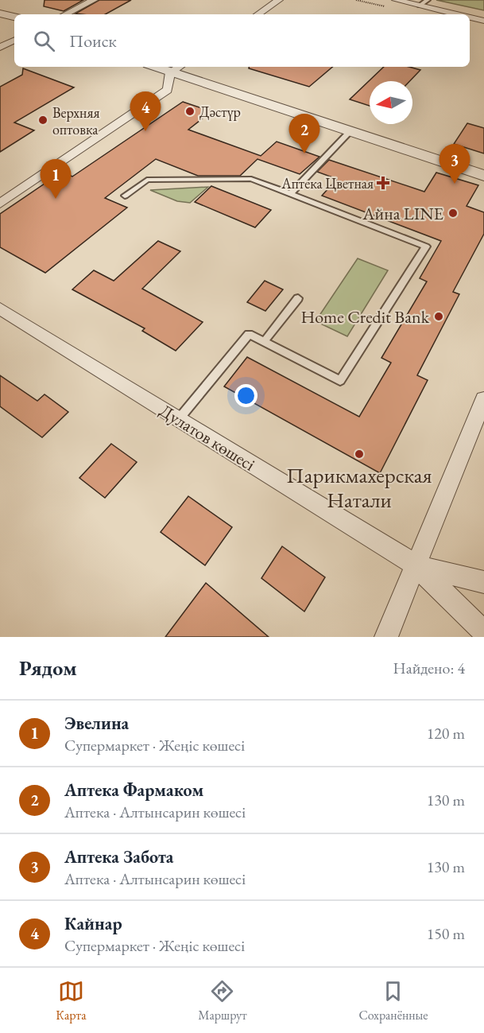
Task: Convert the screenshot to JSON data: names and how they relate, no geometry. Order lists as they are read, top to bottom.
{
  "streets": {
    "street": ["Дулатов көшесі"]
  },
  "places": {
    "other": [
      "Дәстүр",
      "Верхняя оптовка",
      "Айна LINE",
      "Home Credit Bank",
      "Парикмахерская Натали"
    ],
    "health": ["Аптека Цветная"]
  },
  "north": "left",
  "page": {
    "search": "Поиск",
    "pins": [
      "4",
      "2",
      "3",
      "1"
    ],
    "heading": ["Рядом", "Найдено: 4"],
    "list": [
      {
        "mark": "1",
        "name": "Эвелина",
        "note": "Супермаркет · Жеңіс көшесі",
        "value": "120 m"
      },
      {
        "mark": "2",
        "name": "Аптека Фармаком",
        "note": "Аптека · Алтынсарин көшесі",
        "value": "130 m"
      },
      {
        "mark": "3",
        "name": "Аптека Забота",
        "note": "Аптека · Алтынсарин көшесі",
        "value": "130 m"
      },
      {
        "mark": "4",
        "name": "Кайнар",
        "note": "Супермаркет · Жеңіс көшесі",
        "value": "150 m"
      }
    ],
    "nav": ["Карта", "Маршрут", "Сохранённые"]
  }
}
